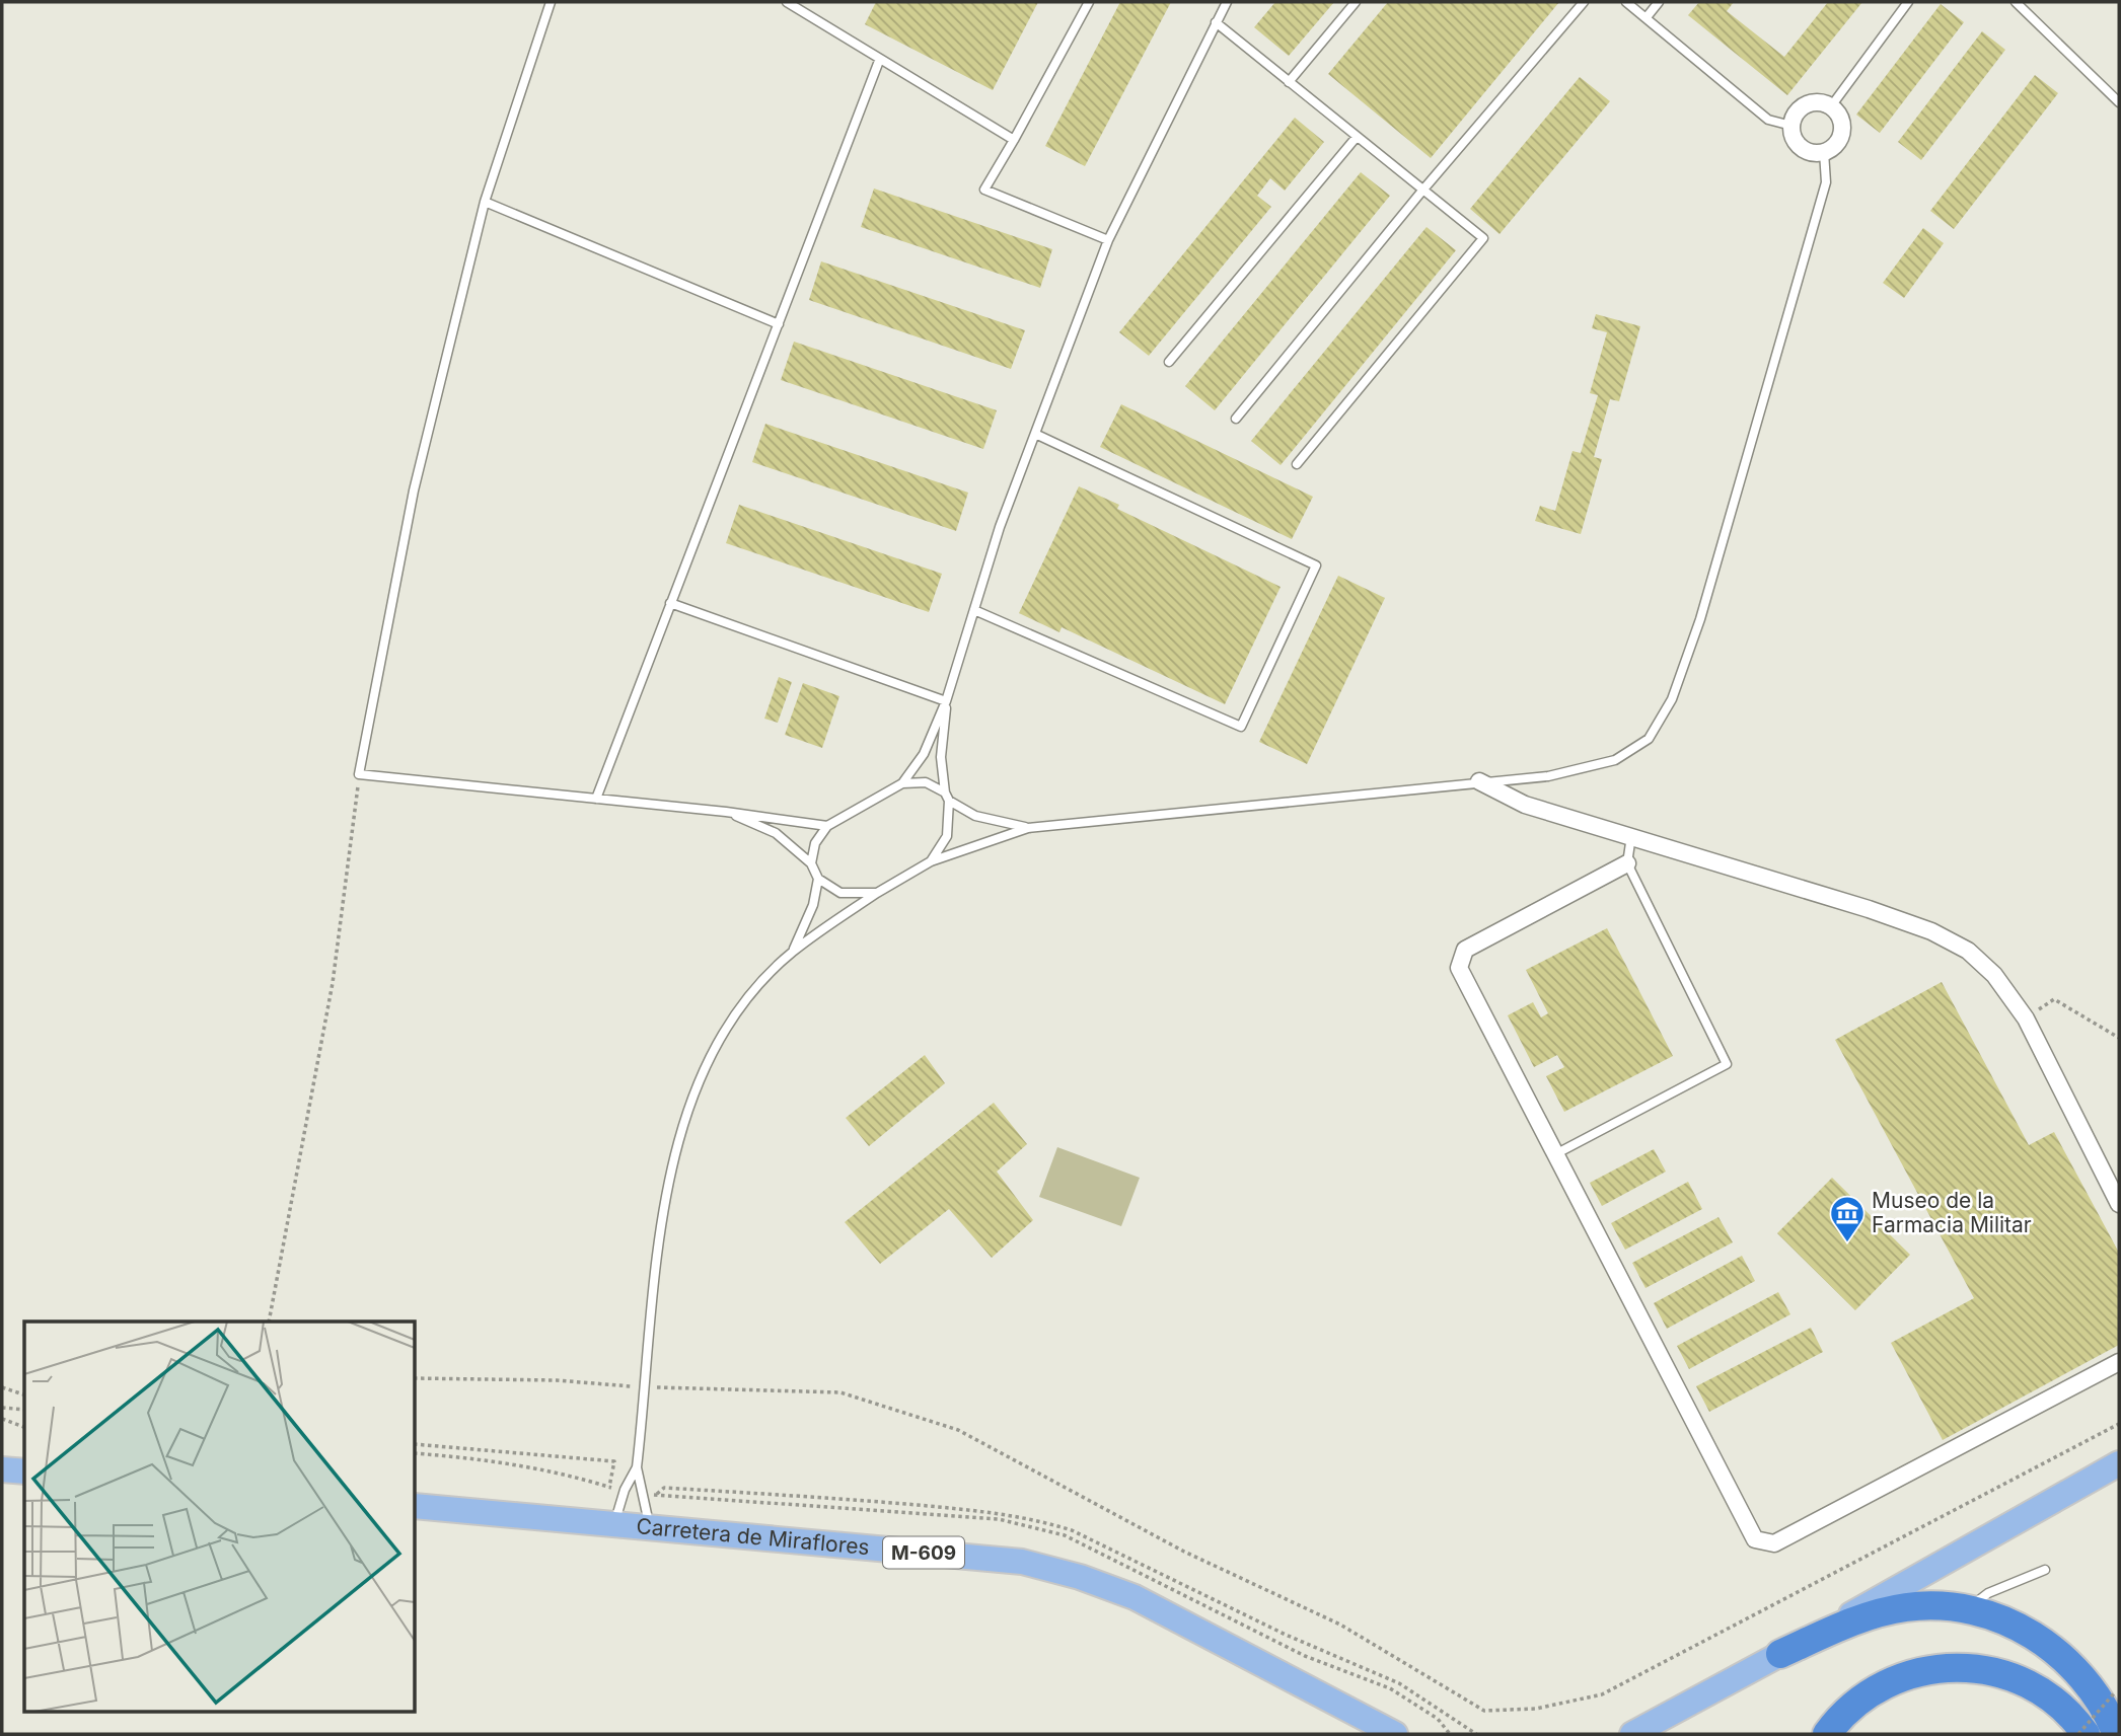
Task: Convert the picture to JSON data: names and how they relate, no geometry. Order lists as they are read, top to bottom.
{
  "streets": {
    "main road": ["Carretera de Miraflores", "M-609"]
  },
  "places": {
    "museum": ["Museo de la Farmacia Militar"]
  }
}
